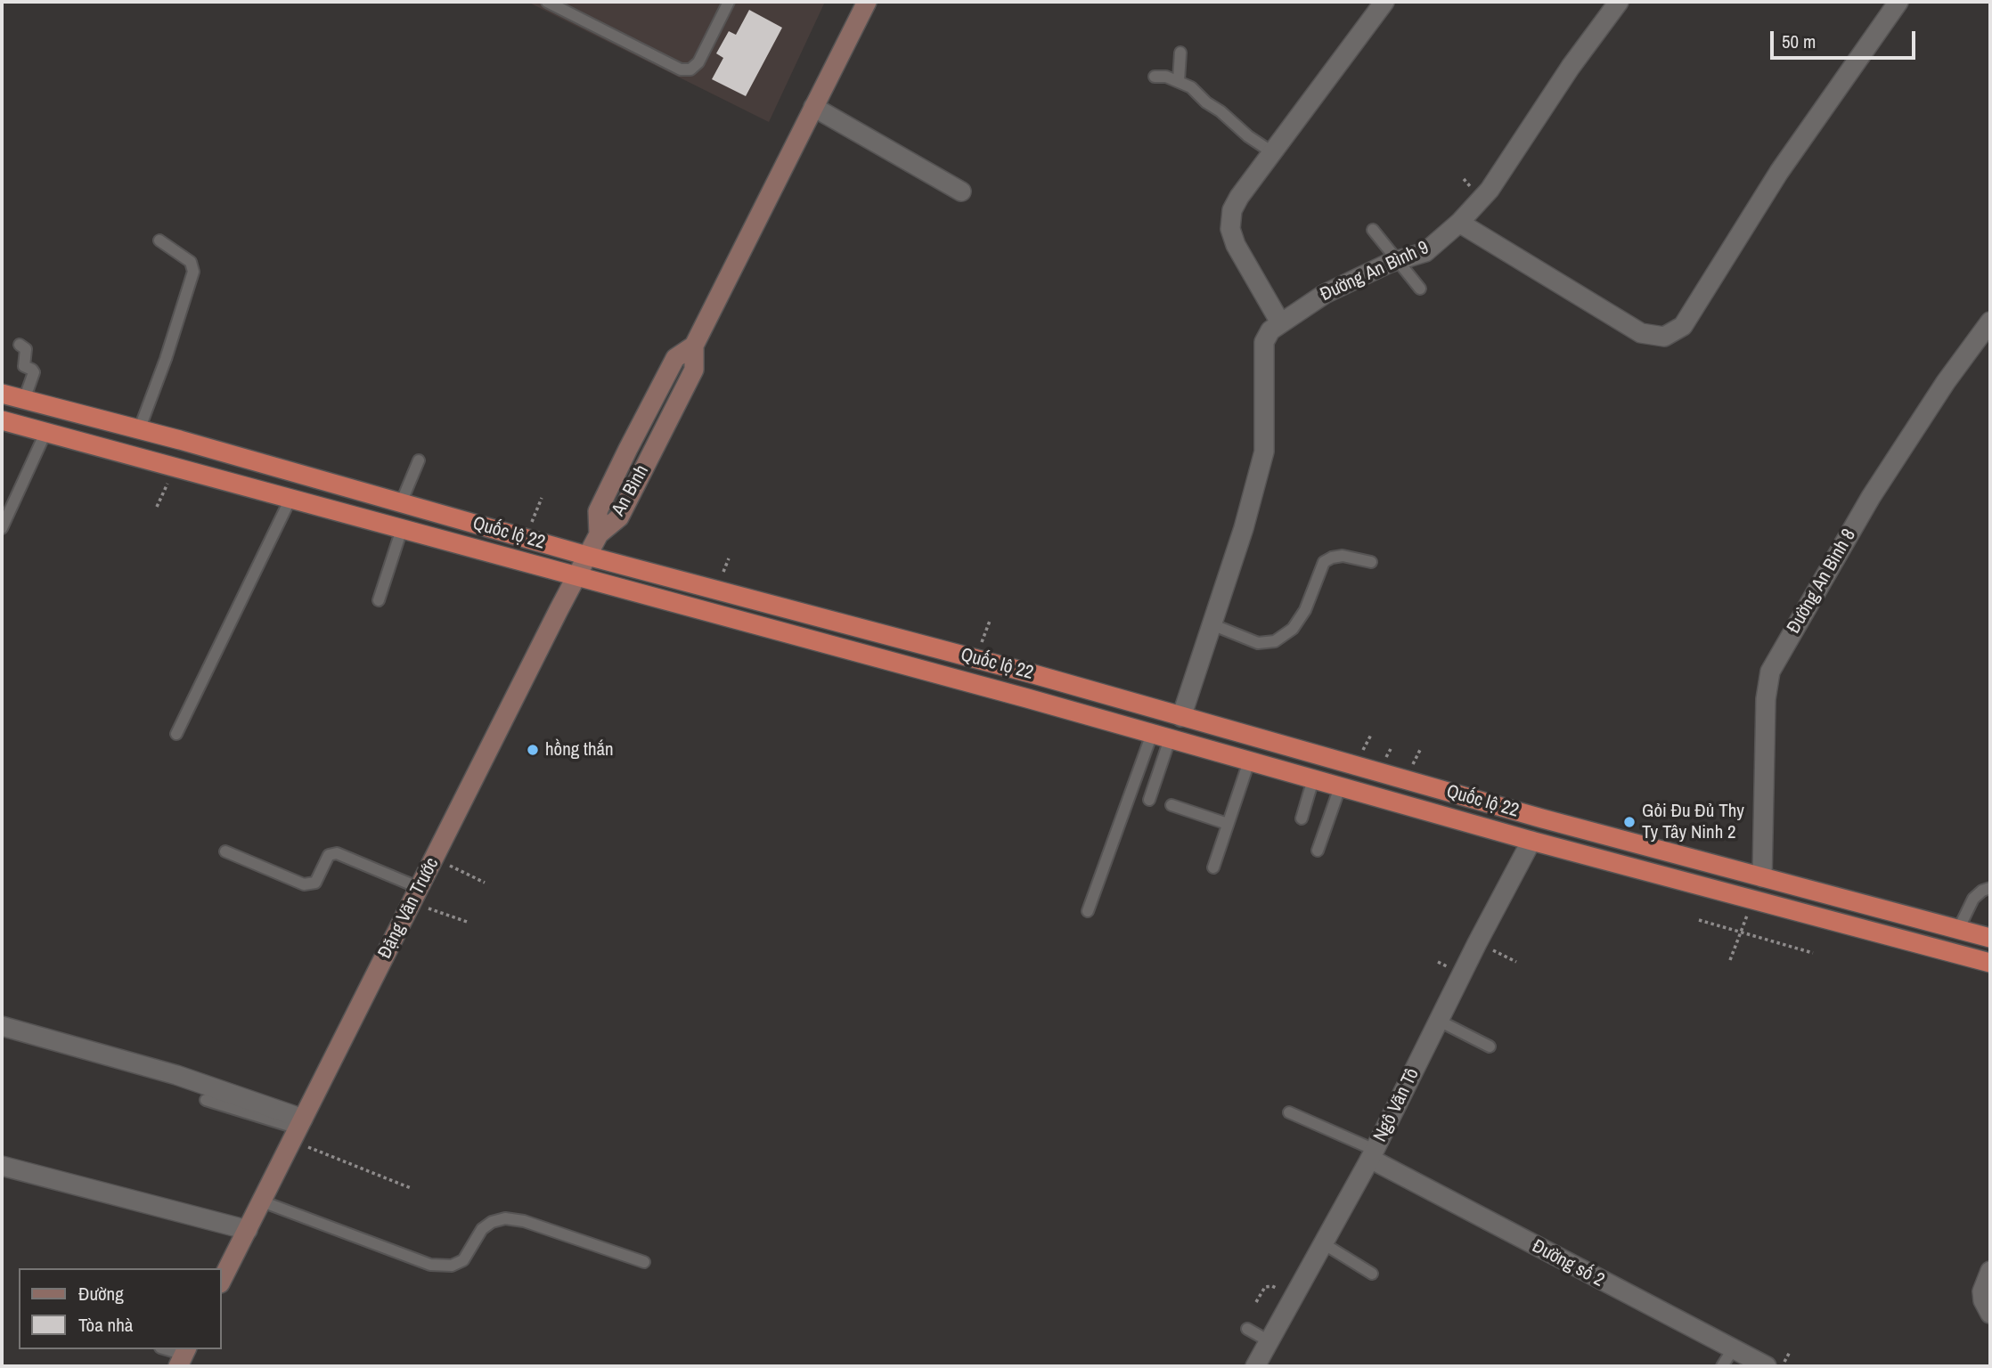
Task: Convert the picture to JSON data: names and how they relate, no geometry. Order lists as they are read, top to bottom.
{
  "streets": {
    "highway": ["Quốc lộ 22"],
    "main road": ["An Bình", "Đặng Văn Trước"],
    "street": [
      "Đường An Bình 9",
      "Đường An Bình 8",
      "Ngô Văn Tô",
      "Đường số 2"
    ]
  },
  "crossings": [
    ["Đường An Bình 9", "Quốc lộ 22"],
    ["An Bình", "Đặng Văn Trước"],
    ["Quốc lộ 22", "Đường An Bình 8"],
    ["Quốc lộ 22", "Đặng Văn Trước"],
    ["Quốc lộ 22", "Ngô Văn Tô"],
    ["Ngô Văn Tô", "Đường số 2"]
  ],
  "places": ["hồng thắn", "Gỏi Đu Đủ Thy Ty Tây Ninh 2"],
  "legend": ["Đường", "Tòa nhà"],
  "scale_bar": "50 m"
}
